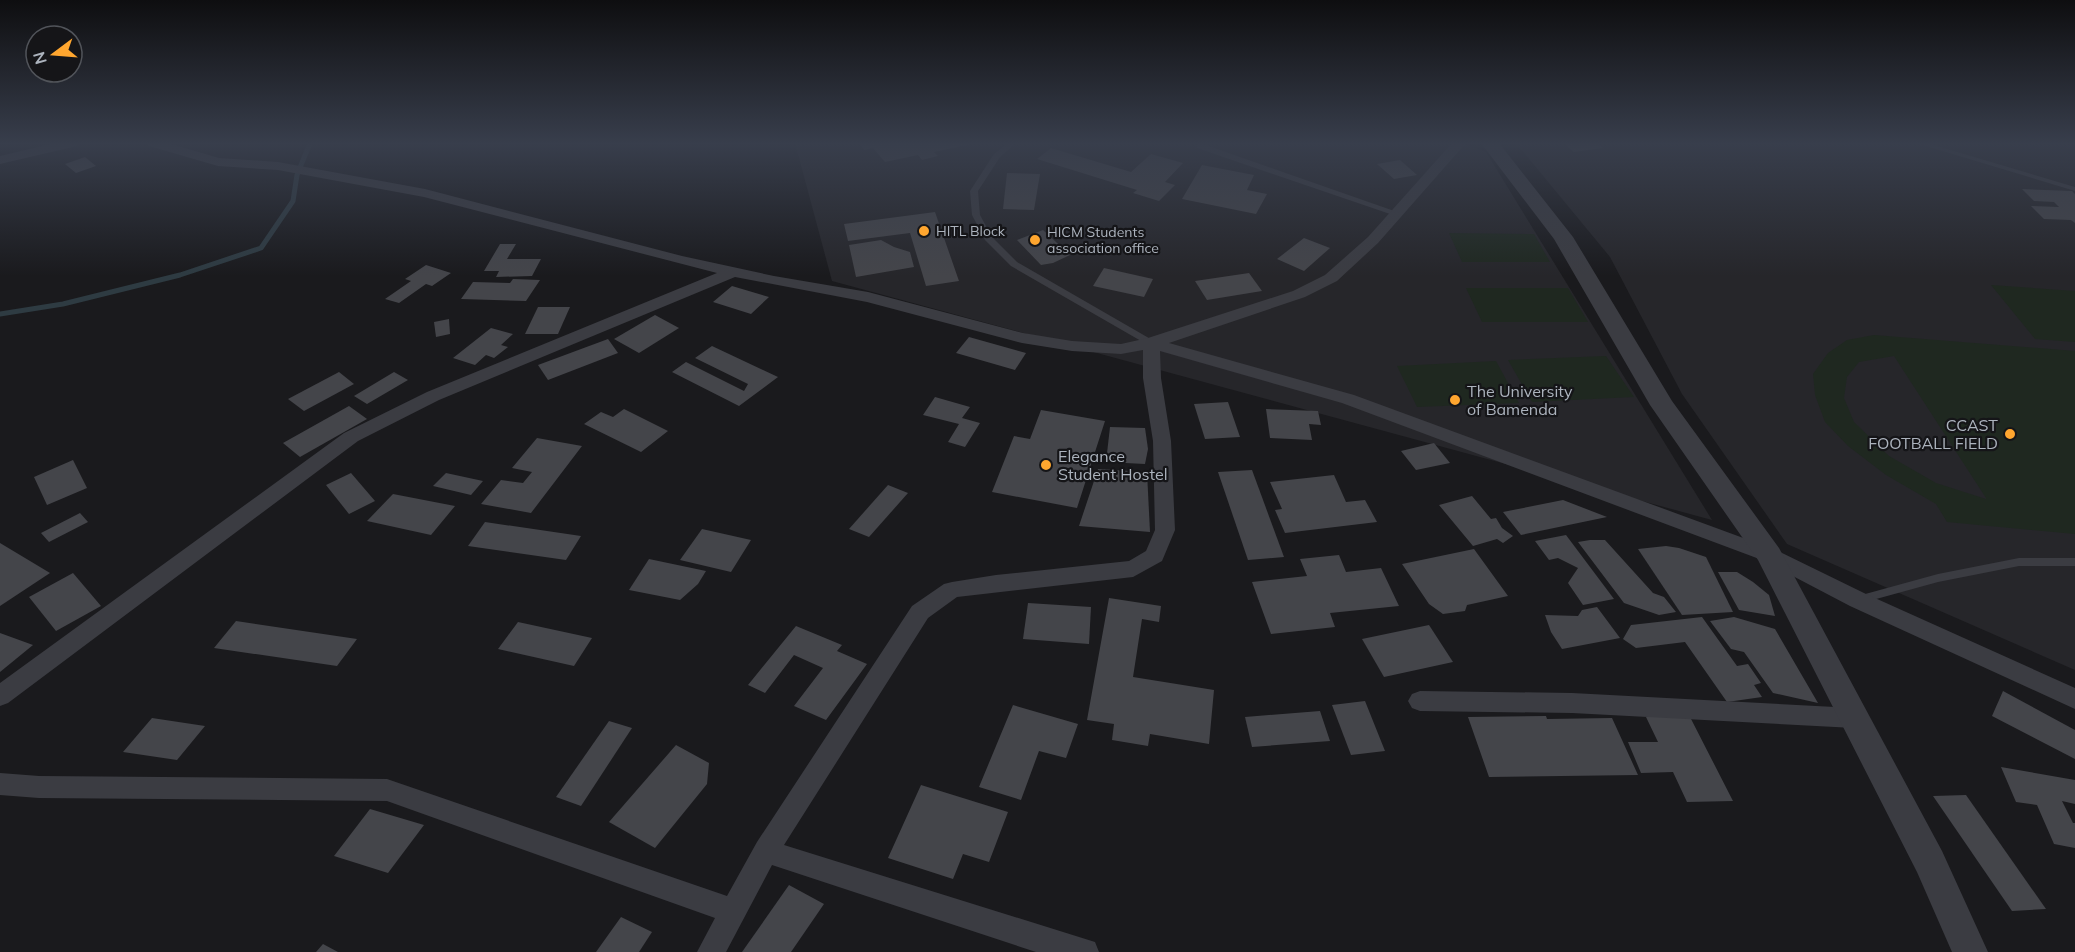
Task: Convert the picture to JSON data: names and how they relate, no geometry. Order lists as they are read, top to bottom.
{
  "places": [
    "HITL Block",
    "HICM Students association office",
    "The University of Bamenda",
    "CCAST FOOTBALL FIELD",
    "Elegance Student Hostel"
  ],
  "north": "left"
}
